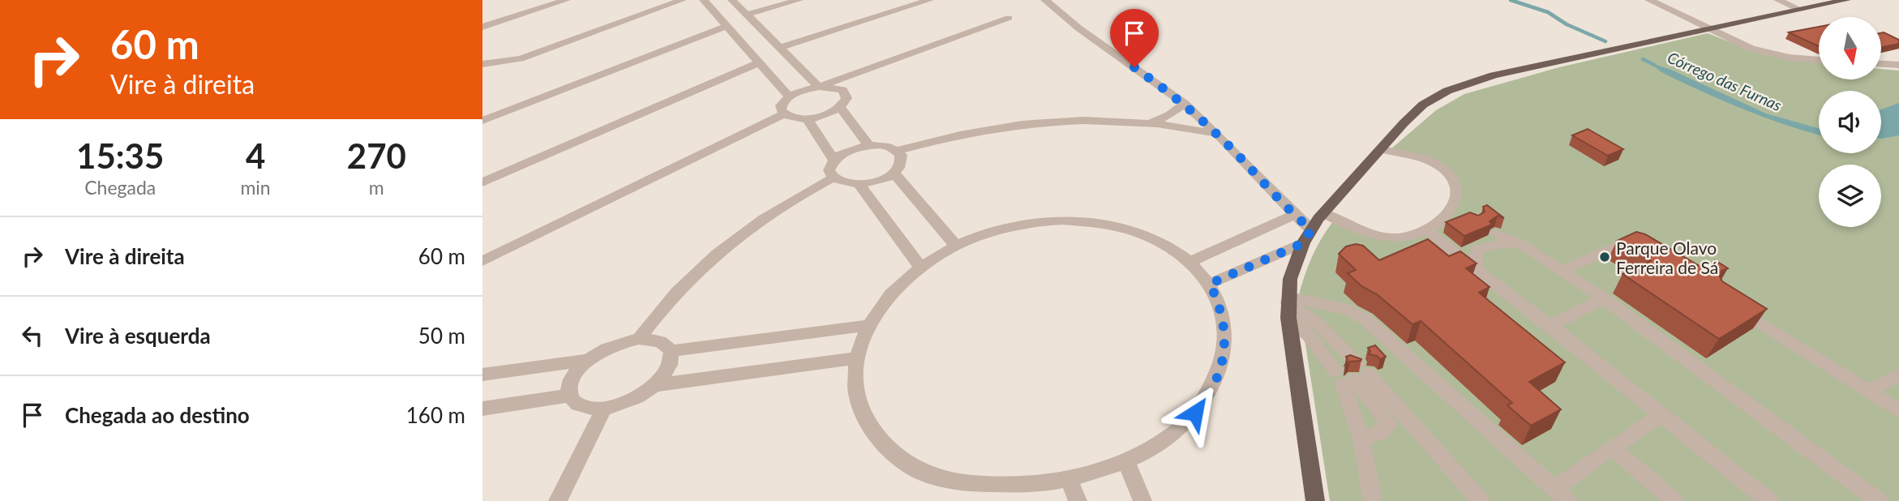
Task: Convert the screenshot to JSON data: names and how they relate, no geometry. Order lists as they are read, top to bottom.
{
  "water": ["Córrego das Furnas"],
  "places": ["Parque Olavo Ferreira de Sá"],
  "north": "bottom",
  "page": {
    "turn": ["60 m", "Vire à direita"],
    "eta": [
      "15:35",
      "Chegada",
      "4",
      "min",
      "270",
      "m"
    ],
    "list": [
      {
        "name": "Vire à direita",
        "value": "60 m"
      },
      {
        "name": "Vire à esquerda",
        "value": "50 m"
      },
      {
        "name": "Chegada ao destino",
        "value": "160 m"
      }
    ]
  }
}
